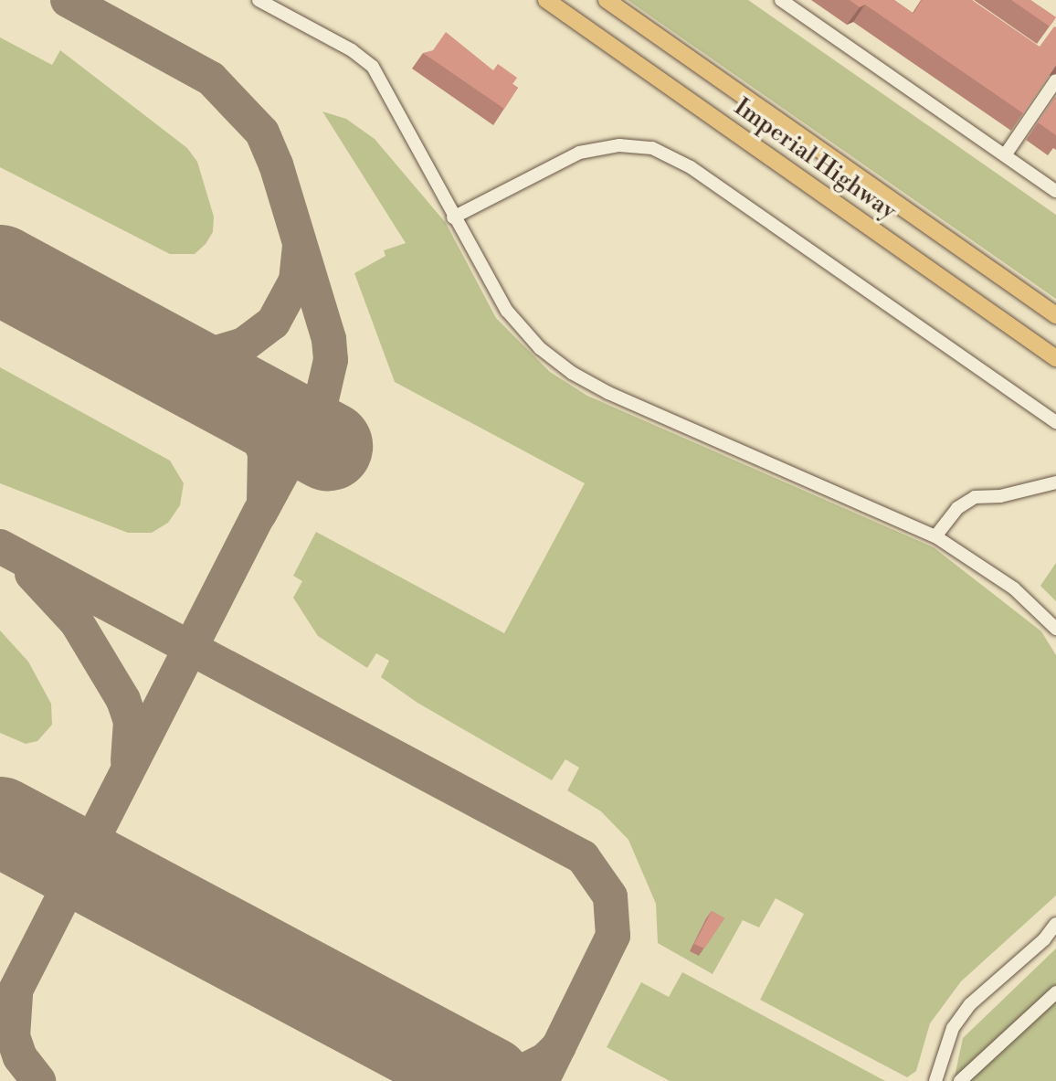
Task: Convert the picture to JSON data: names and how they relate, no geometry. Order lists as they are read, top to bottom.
{
  "streets": {
    "main road": ["Imperial Highway"]
  }
}
